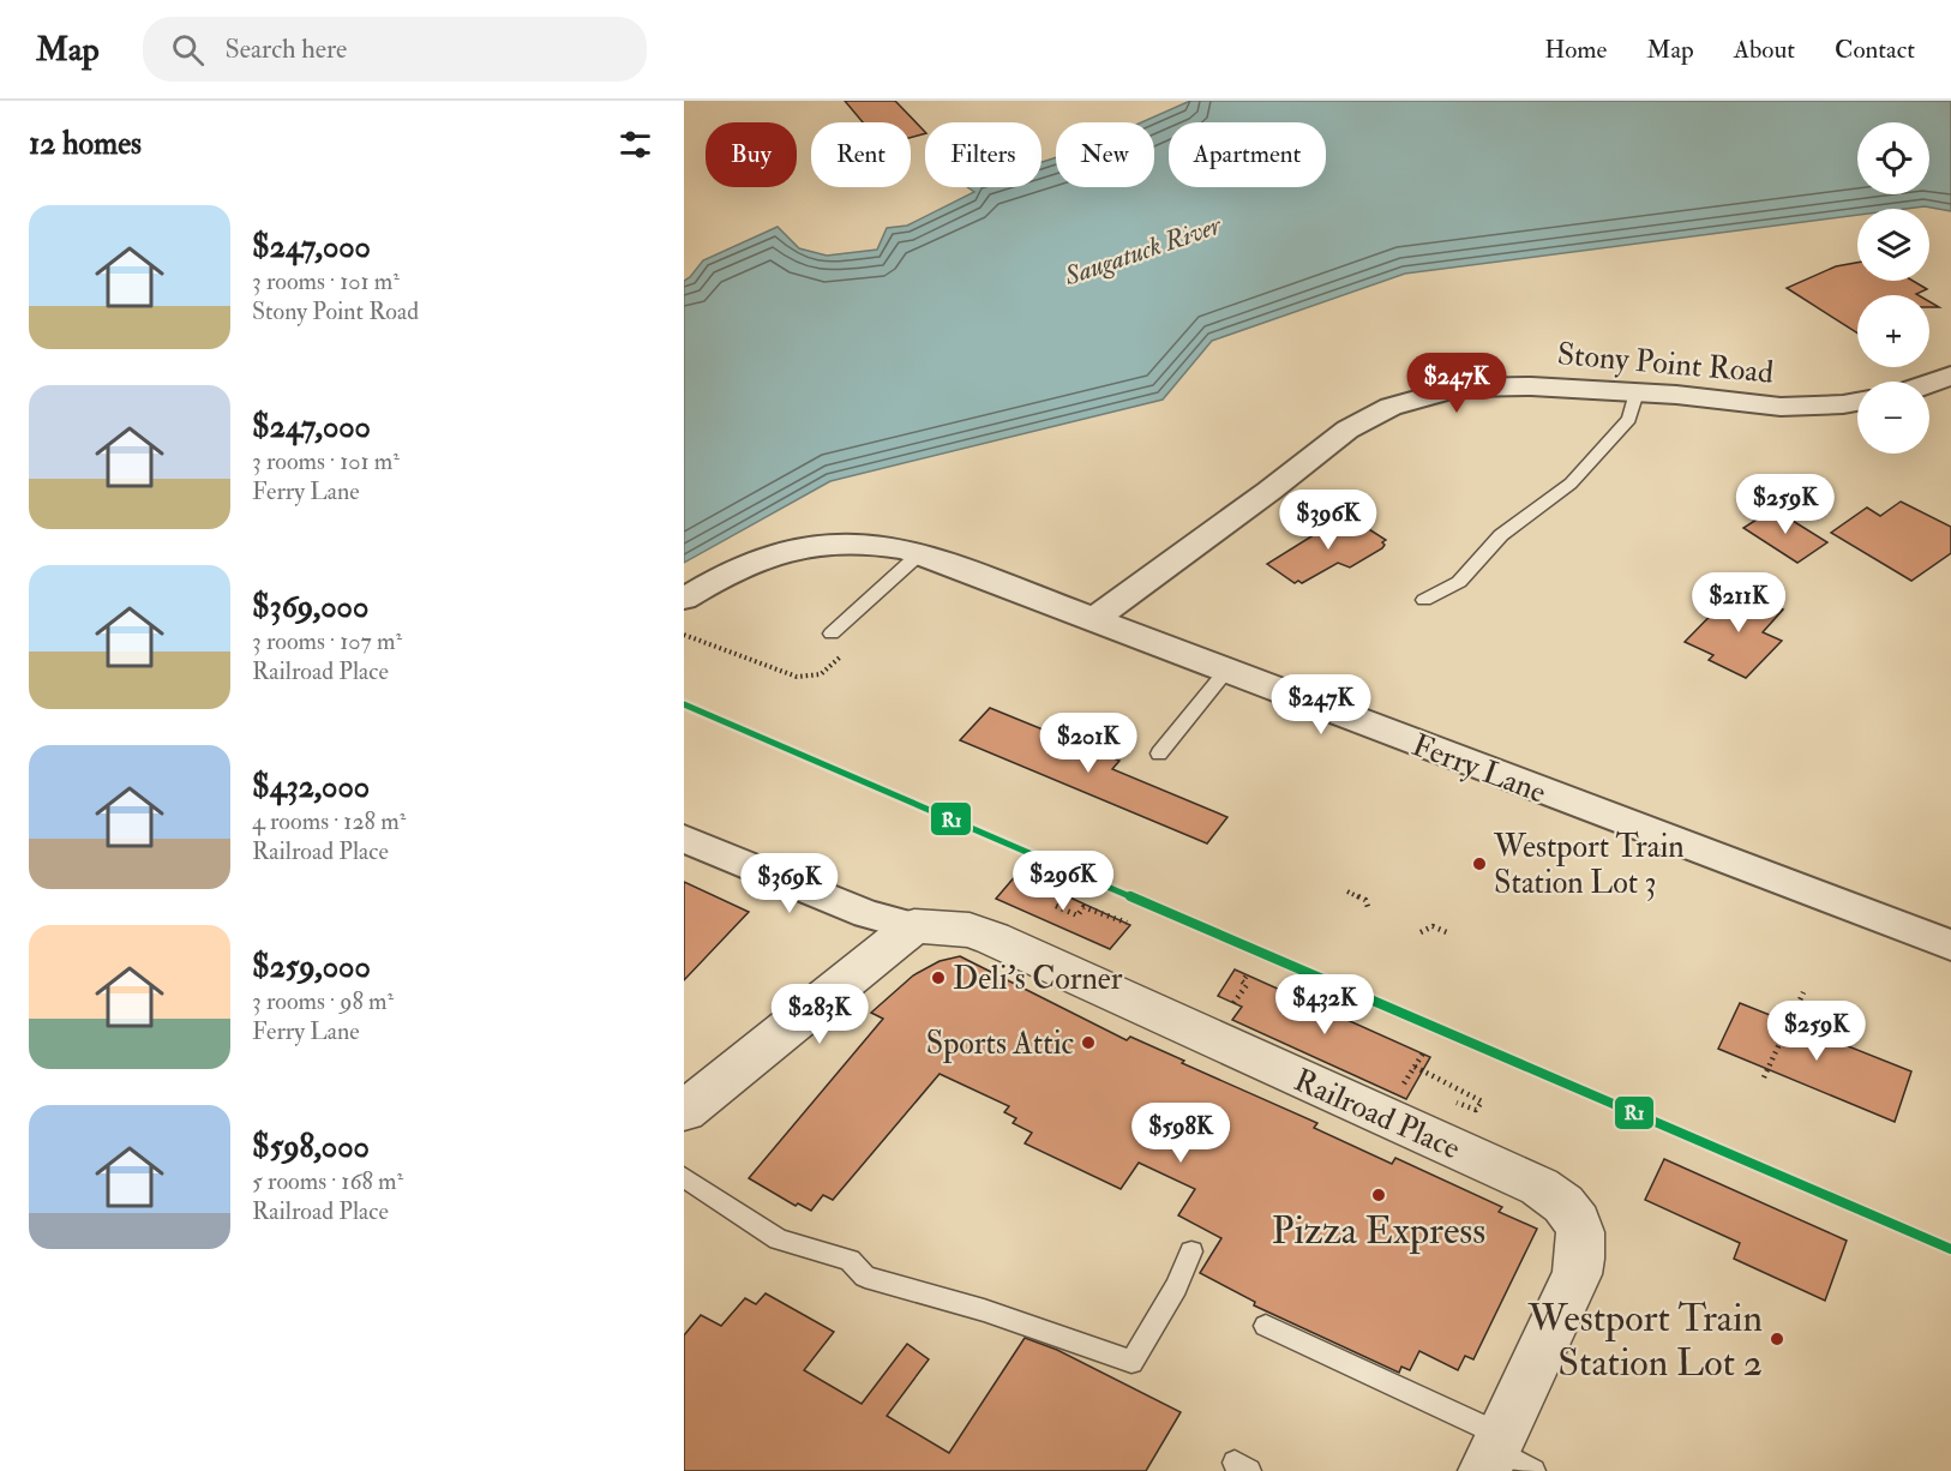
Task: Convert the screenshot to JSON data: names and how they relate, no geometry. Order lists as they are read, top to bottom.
{
  "streets": {
    "street": ["Stony Point Road", "Ferry Lane", "Railroad Place"]
  },
  "crossings": [
    ["Stony Point Road", "Ferry Lane"]
  ],
  "water": ["Saugatuck River"],
  "places": [
    "Westport Train Station Lot 3",
    "Deli's Corner",
    "Sports Attic",
    "Pizza Express",
    "Westport Train Station Lot 2"
  ],
  "lines": ["transit line R1"],
  "page": {
    "header": "Map",
    "search": "Search here",
    "nav": [
      "Home",
      "Map",
      "About",
      "Contact"
    ],
    "heading": "12 homes",
    "map_buttons": ["+", "−"],
    "chip": [
      "Buy",
      "Rent",
      "Filters",
      "New",
      "Apartment"
    ],
    "list": [
      {
        "name": "$247,000",
        "note": "3 rooms · 101 m² · Stony Point Road"
      },
      {
        "name": "$247,000",
        "note": "3 rooms · 101 m² · Ferry Lane"
      },
      {
        "name": "$369,000",
        "note": "3 rooms · 107 m² · Railroad Place"
      },
      {
        "name": "$432,000",
        "note": "4 rooms · 128 m² · Railroad Place"
      },
      {
        "name": "$259,000",
        "note": "3 rooms · 98 m² · Ferry Lane"
      },
      {
        "name": "$598,000",
        "note": "5 rooms · 168 m² · Railroad Place"
      }
    ],
    "price": [
      "$247K",
      "$259K",
      "$396K",
      "$211K",
      "$247K",
      "$201K",
      "$296K",
      "$369K",
      "$432K",
      "$283K",
      "$259K",
      "$598K"
    ]
  }
}
